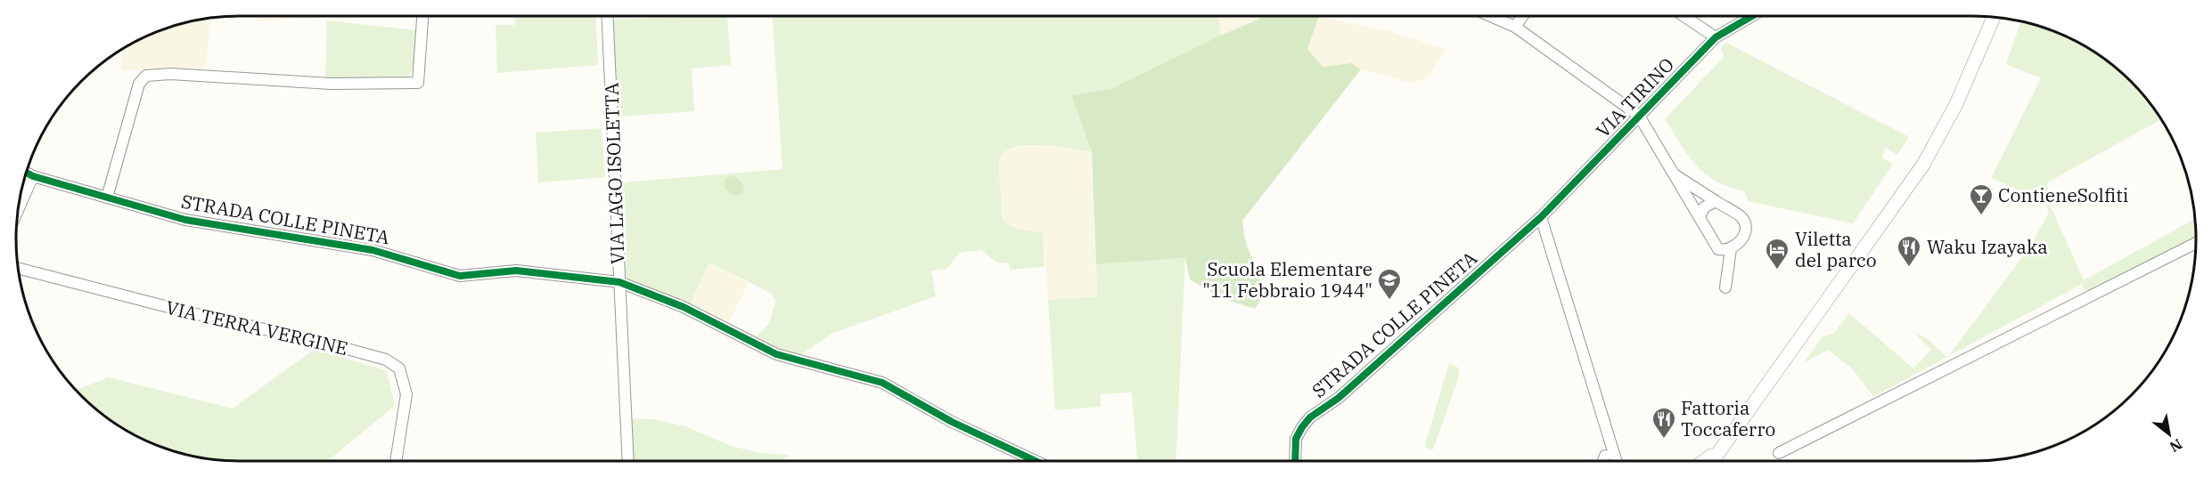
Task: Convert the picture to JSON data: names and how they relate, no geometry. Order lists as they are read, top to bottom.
{
  "streets": {
    "street": [
      "VIA TIRINO",
      "VIA LAGO ISOLETTA",
      "STRADA COLLE PINETA",
      "VIA TERRA VERGINE"
    ]
  },
  "crossings": [
    ["VIA TIRINO", "STRADA COLLE PINETA"],
    ["VIA LAGO ISOLETTA", "STRADA COLLE PINETA"]
  ],
  "places": {
    "bar": ["ContieneSolfiti"],
    "restaurant": ["Waku Izayaka", "Fattoria Toccaferro"],
    "hotel": ["Viletta del parco"],
    "school or university": ["Scuola Elementare \"11 Febbraio 1944\""]
  },
  "north": "bottom right"
}
